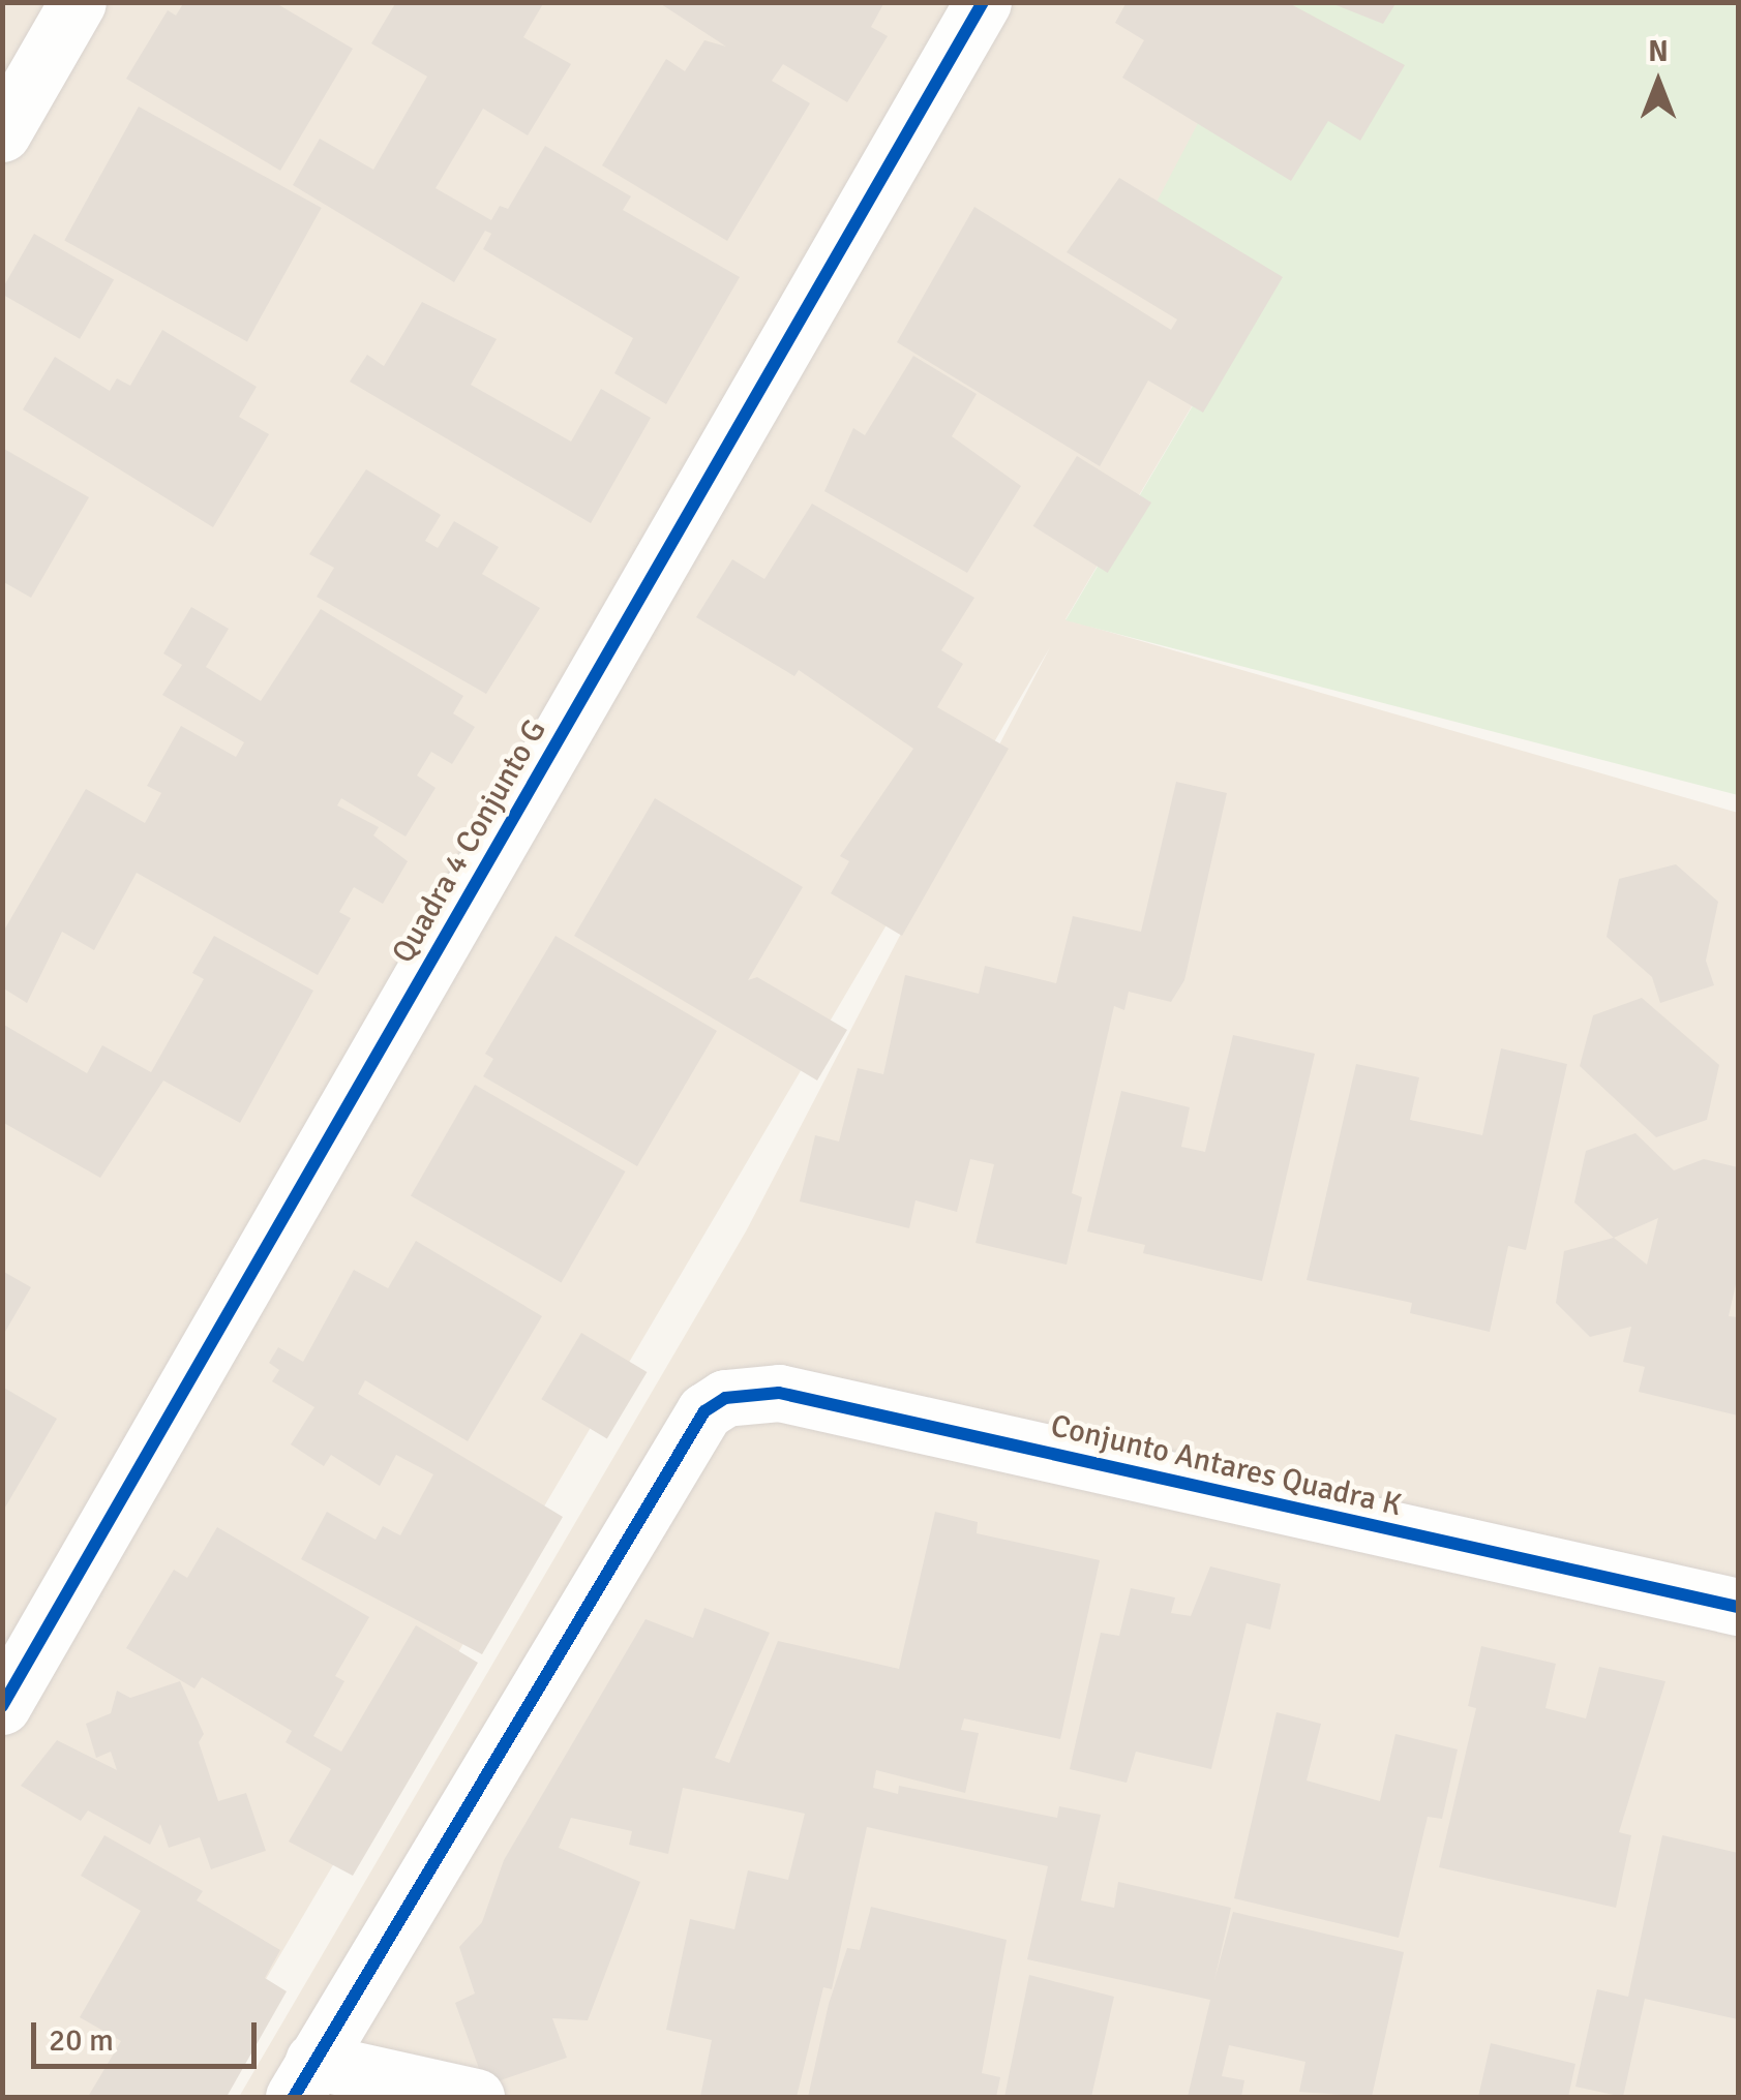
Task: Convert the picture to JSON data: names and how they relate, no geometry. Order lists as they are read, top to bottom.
{
  "streets": {
    "street": ["Quadra 4 Conjunto G", "Conjunto Antares Quadra K"]
  },
  "scale_bar": "20 m",
  "north": "top"
}
